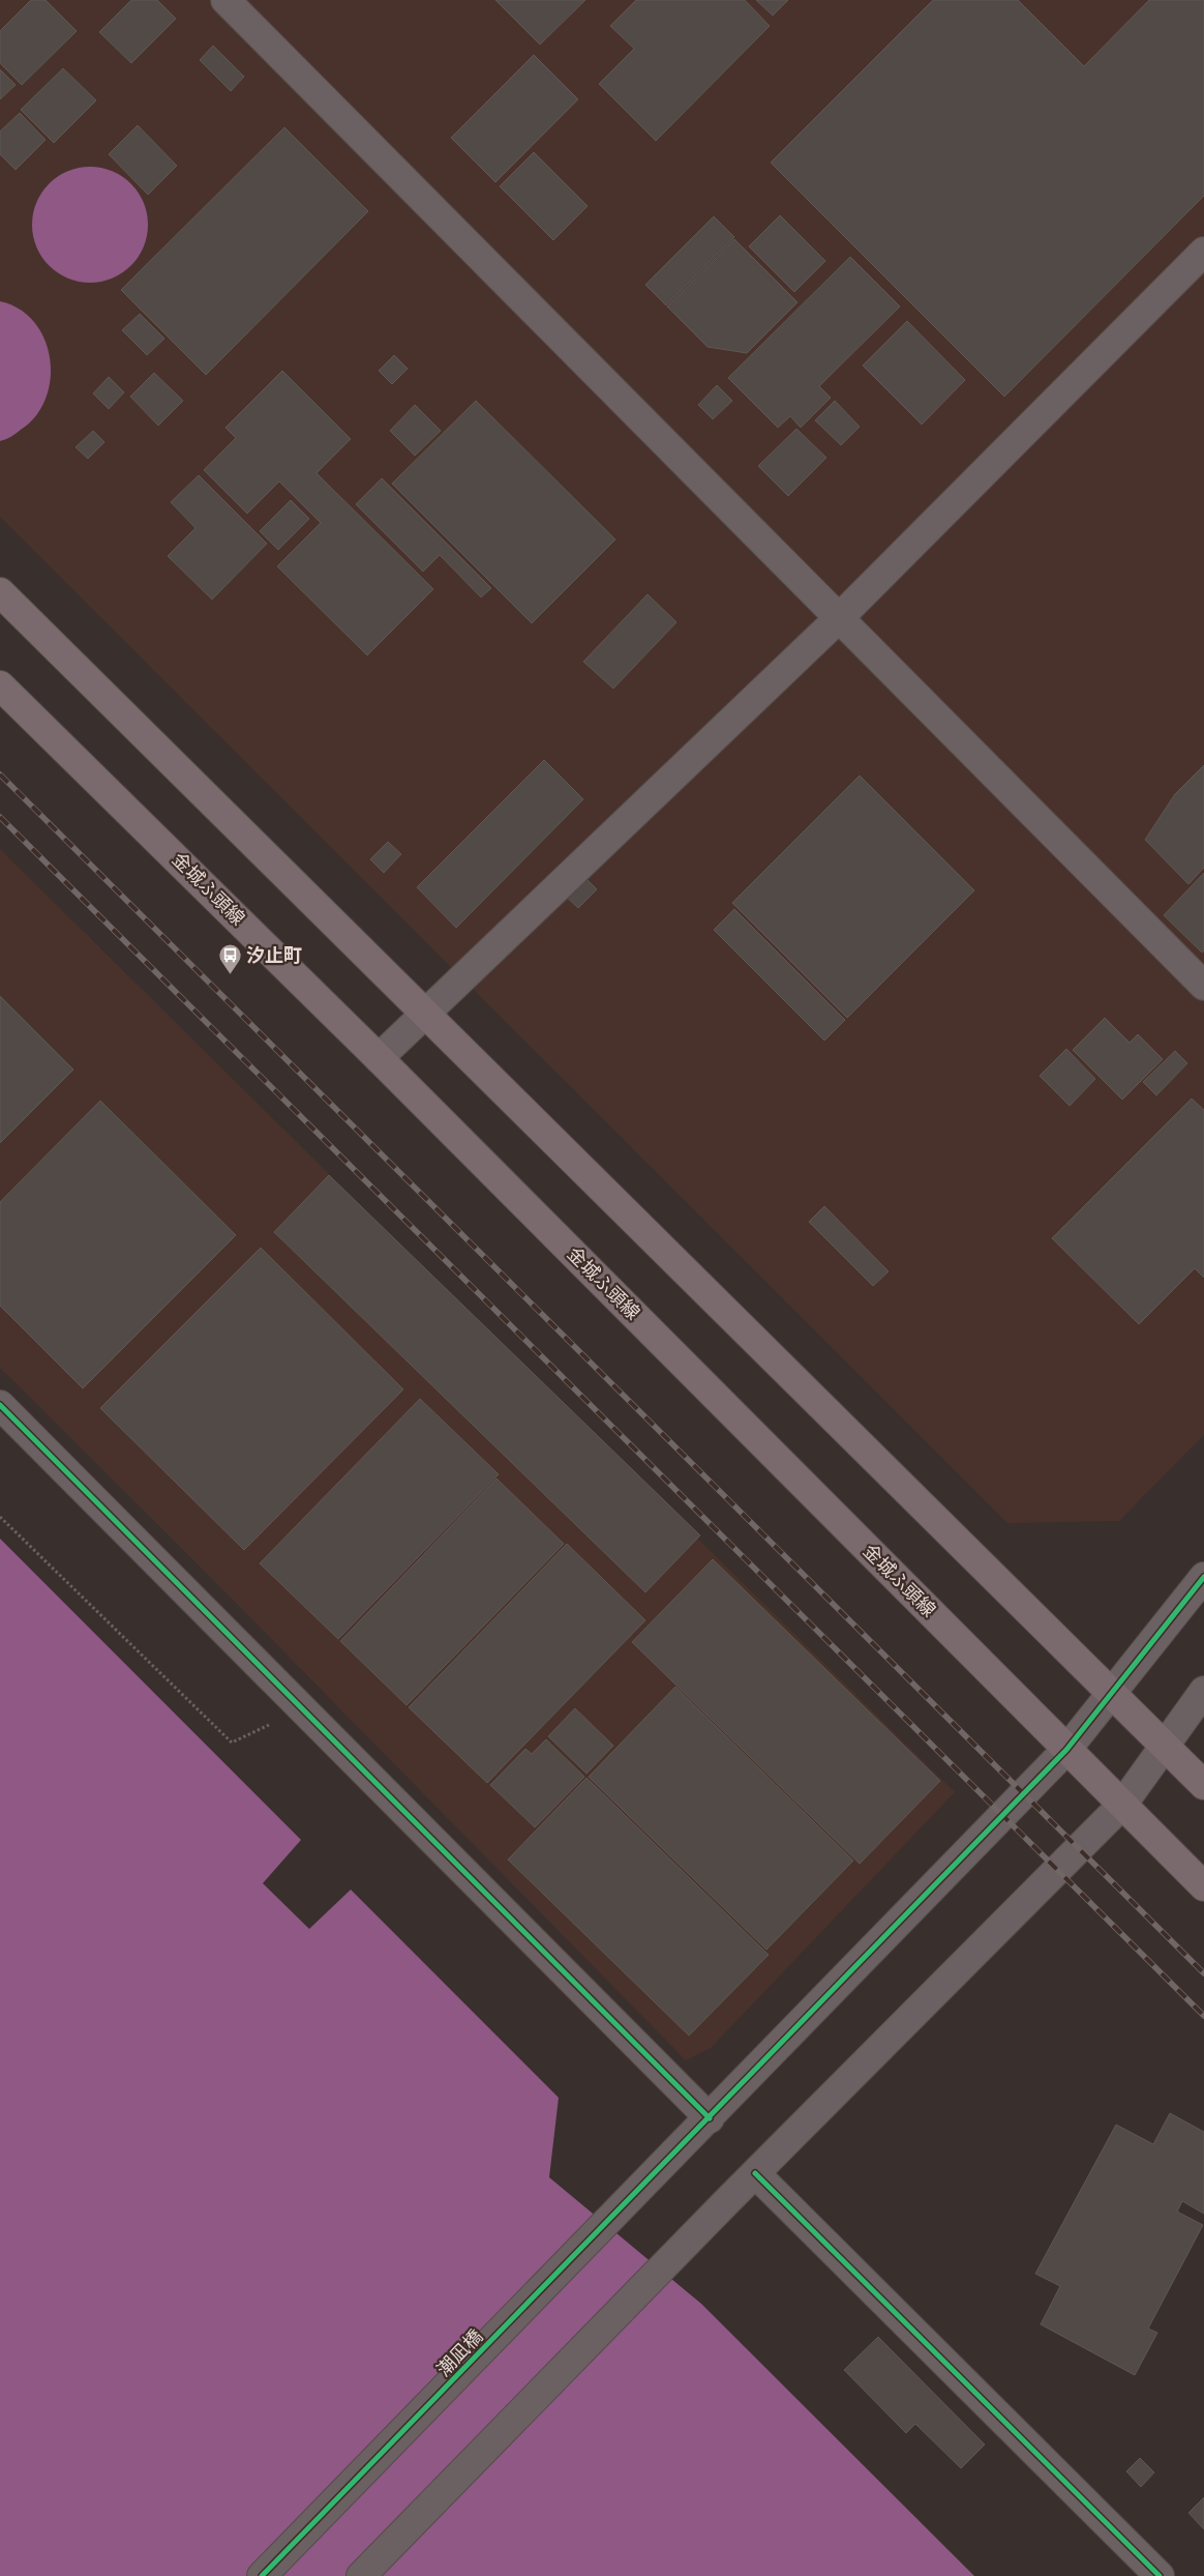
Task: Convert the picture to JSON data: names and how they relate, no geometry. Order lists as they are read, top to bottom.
{
  "streets": {
    "main road": ["金城ふ頭線"],
    "street": ["潮凪橋"]
  },
  "crossings": [
    ["金城ふ頭線", "潮凪橋"]
  ],
  "places": {
    "bus stop": ["汐止町"]
  }
}
